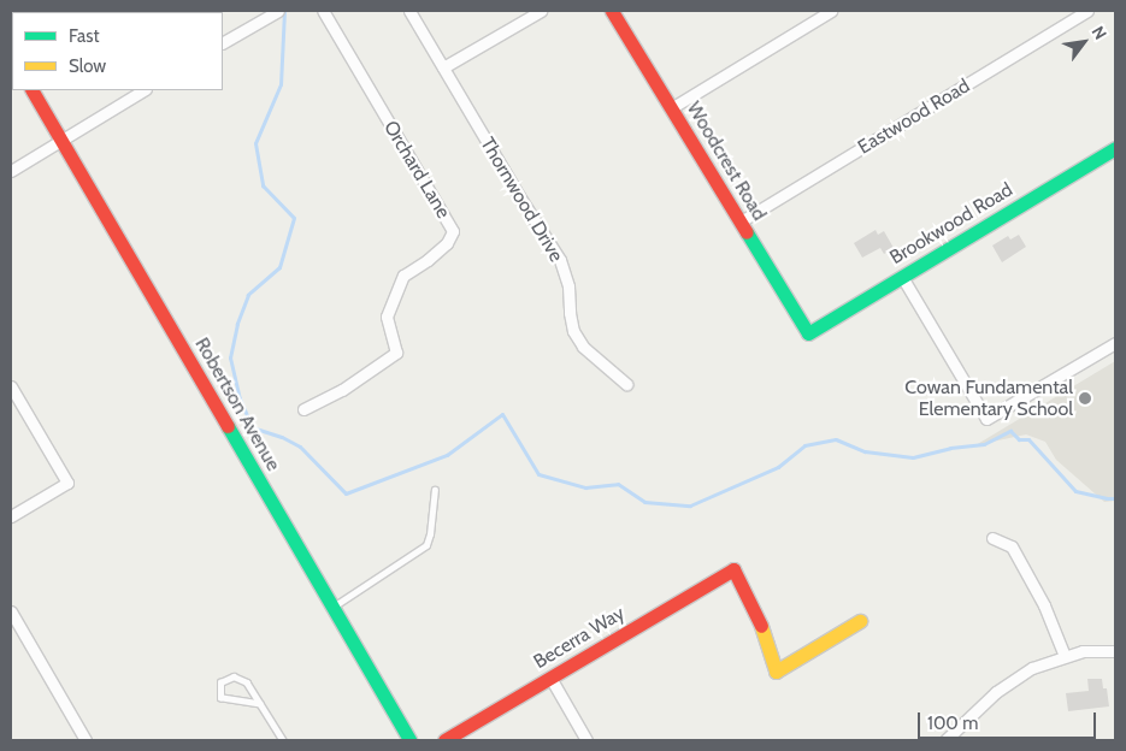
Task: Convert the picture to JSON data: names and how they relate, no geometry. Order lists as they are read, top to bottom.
{
  "streets": {
    "street": [
      "Eastwood Road",
      "Woodcrest Road",
      "Orchard Lane",
      "Thornwood Drive",
      "Brookwood Road",
      "Robertson Avenue",
      "Becerra Way"
    ]
  },
  "crossings": [
    ["Eastwood Road", "Woodcrest Road"],
    ["Woodcrest Road", "Brookwood Road"]
  ],
  "places": ["Cowan Fundamental Elementary School"],
  "legend": ["Fast", "Slow"],
  "scale_bar": "100 m",
  "north": "top right"
}
